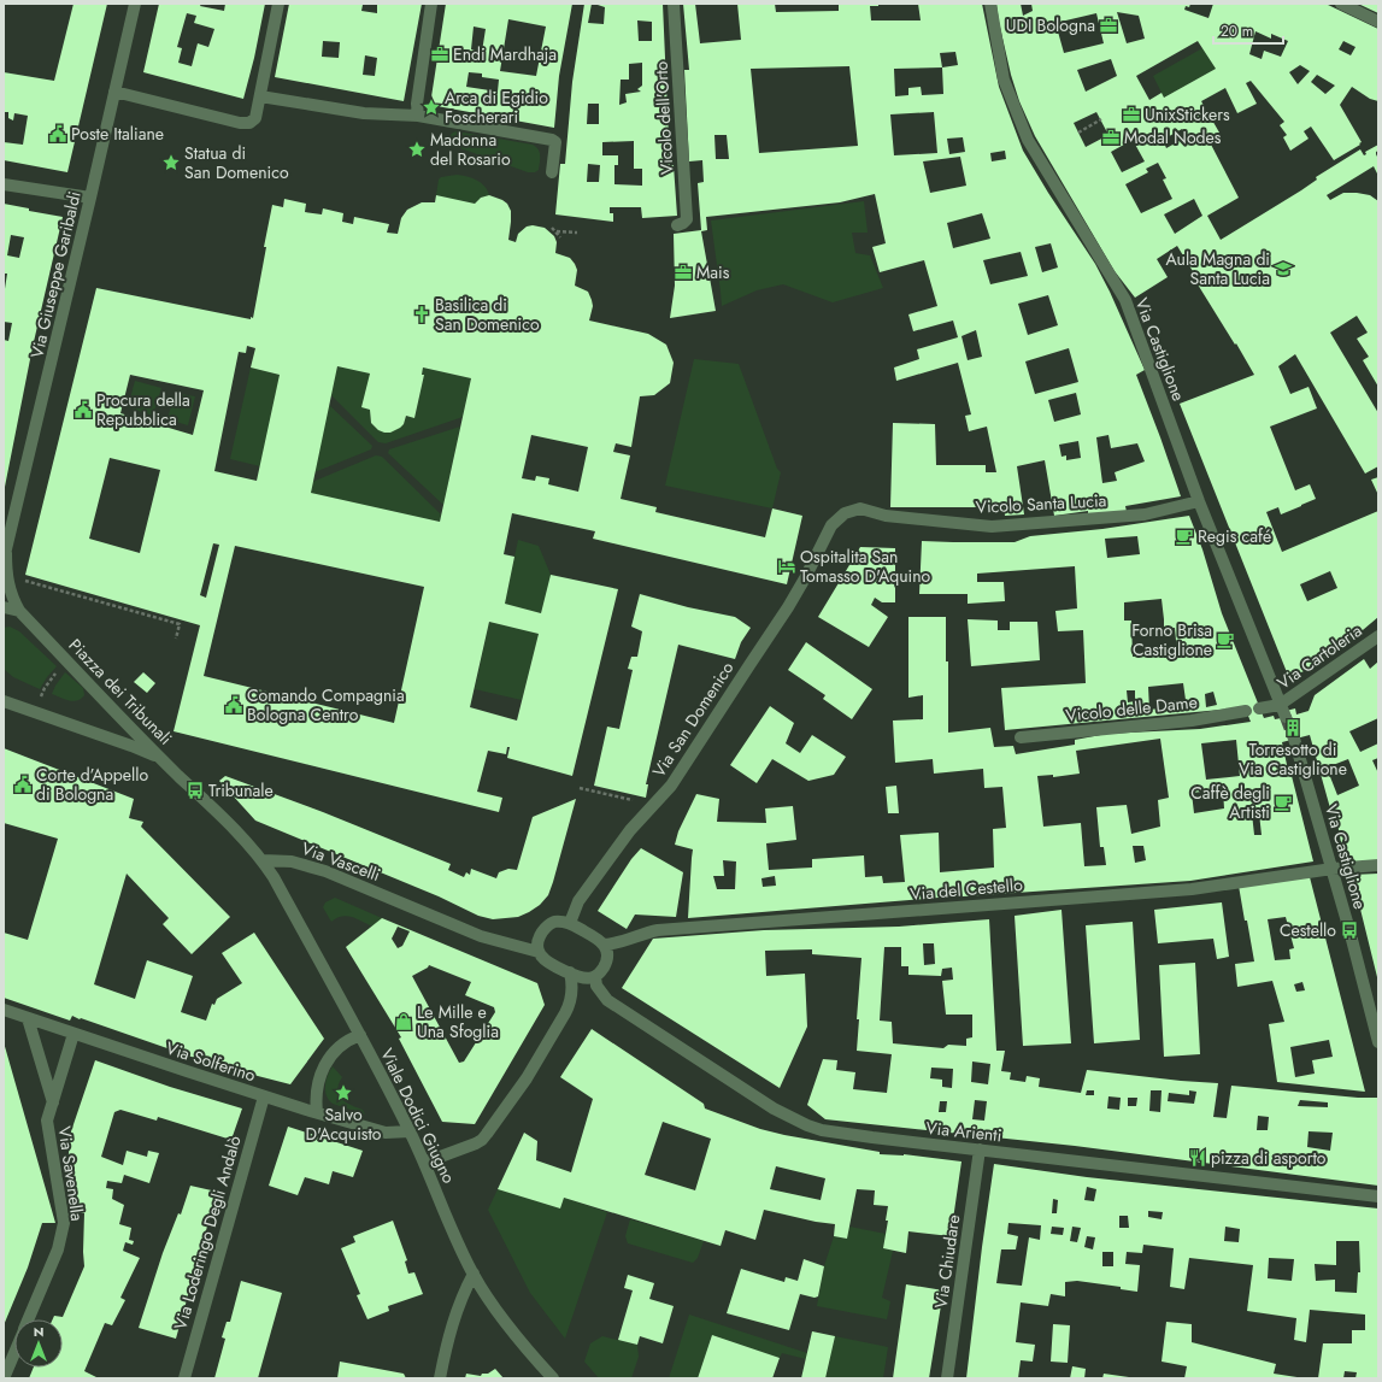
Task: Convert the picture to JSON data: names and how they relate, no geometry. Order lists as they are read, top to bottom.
{
  "streets": {
    "street": [
      "Vicolo dell'Orto",
      "Via Giuseppe Garibaldi",
      "Via Castiglione",
      "Vicolo Santa Lucia",
      "Via Cartoleria",
      "Piazza dei Tribunali",
      "Vicolo delle Dame",
      "Via San Domenico",
      "Via Vascelli",
      "Via del Cestello",
      "Via Solferino",
      "Viale Dodici Giugno",
      "Via Arienti",
      "Via Savenella",
      "Via Loderingo Degli Andalò",
      "Via Chiudare"
    ]
  },
  "crossings": [
    ["Via Giuseppe Garibaldi", "Piazza dei Tribunali"],
    ["Via Castiglione", "Vicolo Santa Lucia"],
    ["Via Castiglione", "Via Cartoleria"],
    ["Via Castiglione", "Via del Cestello"],
    ["Vicolo Santa Lucia", "Via San Domenico"],
    ["Via San Domenico", "Via Vascelli"],
    ["Via San Domenico", "Via del Cestello"],
    ["Via San Domenico", "Via Arienti"],
    ["Via Vascelli", "Via del Cestello"],
    ["Via Vascelli", "Viale Dodici Giugno"],
    ["Via Vascelli", "Via Arienti"],
    ["Via del Cestello", "Via Arienti"],
    ["Via Solferino", "Viale Dodici Giugno"],
    ["Via Solferino", "Via Savenella"],
    ["Via Solferino", "Via Loderingo Degli Andalò"],
    ["Via Arienti", "Via Chiudare"]
  ],
  "places": {
    "office": [
      "UDI Bologna",
      "Endi Mardhaja",
      "UnixStickers",
      "Modal Nodes",
      "Mais"
    ],
    "place": [
      "Arca di Egidio Foscherari",
      "Madonna del Rosario",
      "Statua di San Domenico",
      "Salvo D'Acquisto"
    ],
    "public building": [
      "Poste Italiane",
      "Procura della Repubblica",
      "Comando Compagnia Bologna Centro",
      "Corte d’Appello di Bologna"
    ],
    "school or university": ["Aula Magna di Santa Lucia"],
    "church": ["Basilica di San Domenico"],
    "cafe": ["Regis café", "Forno Brisa Castiglione", "Caffè degli Artisti"],
    "hotel": ["Ospitalita San Tomasso D'Aquino"],
    "building": ["Torresotto di Via Castiglione"],
    "bus stop": ["Tribunale", "Cestello"],
    "shop": ["Le Mille e Una Sfoglia"],
    "restaurant": ["pizza di asporto"]
  },
  "scale_bar": "20 m",
  "north": "top"
}
